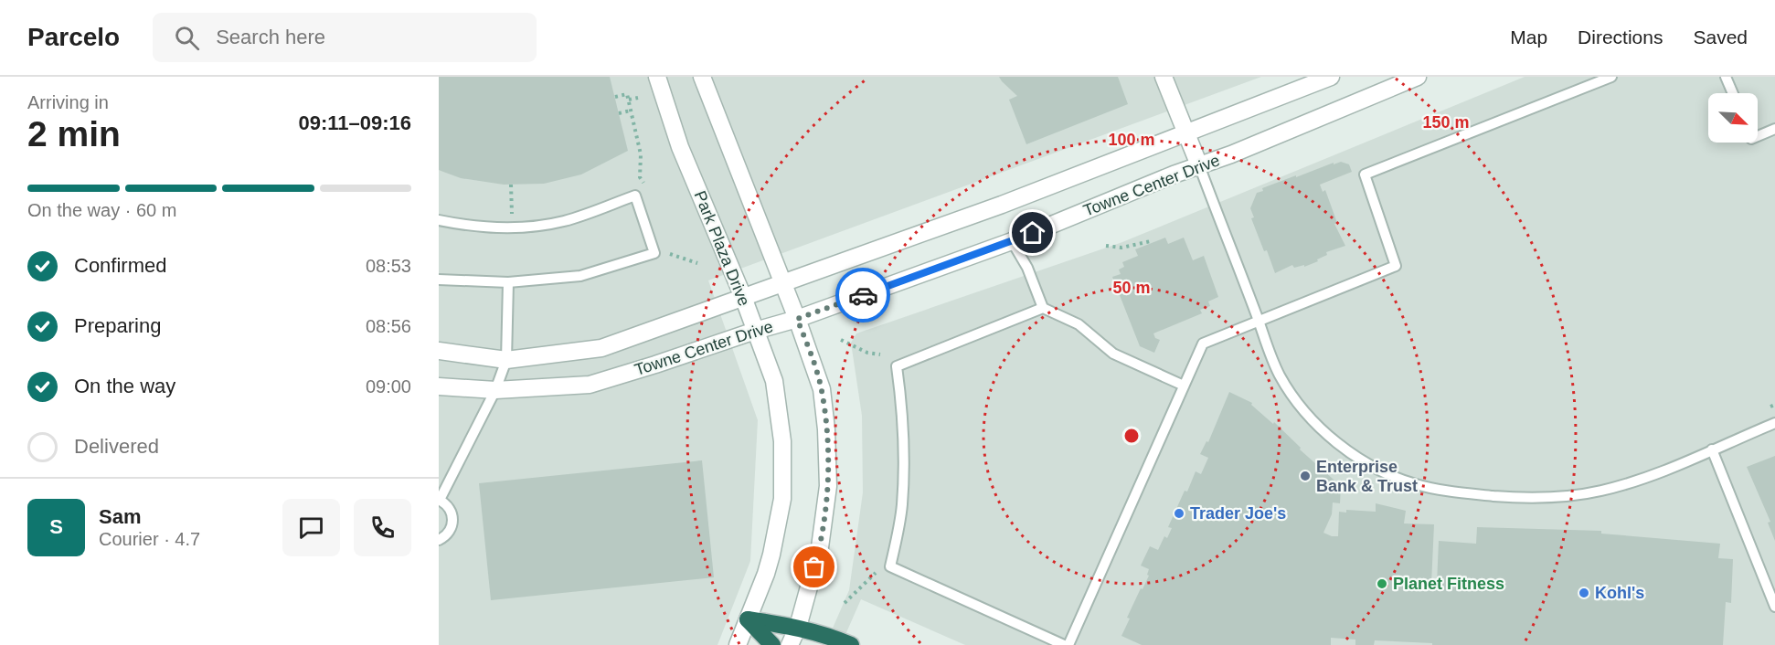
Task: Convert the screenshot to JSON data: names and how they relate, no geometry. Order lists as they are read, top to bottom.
{
  "streets": {
    "street": ["Towne Center Drive", "Park Plaza Drive"]
  },
  "crossings": [
    ["Towne Center Drive", "Park Plaza Drive"]
  ],
  "places": [
    "Enterprise Bank & Trust",
    "Trader Joe's",
    "Planet Fitness",
    "Kohl's"
  ],
  "north": "bottom right",
  "page": {
    "header": "Parcelo",
    "search": "Search here",
    "nav": ["Map", "Directions", "Saved"],
    "heading": ["2 min", "Arriving in", "09:11–09:16"],
    "panel": ["Sam", "Courier · 4.7"],
    "bar": "On the way · 60 m",
    "list": [
      ["Confirmed", "08:53"],
      ["Preparing", "08:56"],
      ["On the way", "09:00"],
      "Delivered"
    ],
    "round": "S"
  },
  "rings": ["150 m", "100 m", "50 m"]
}
